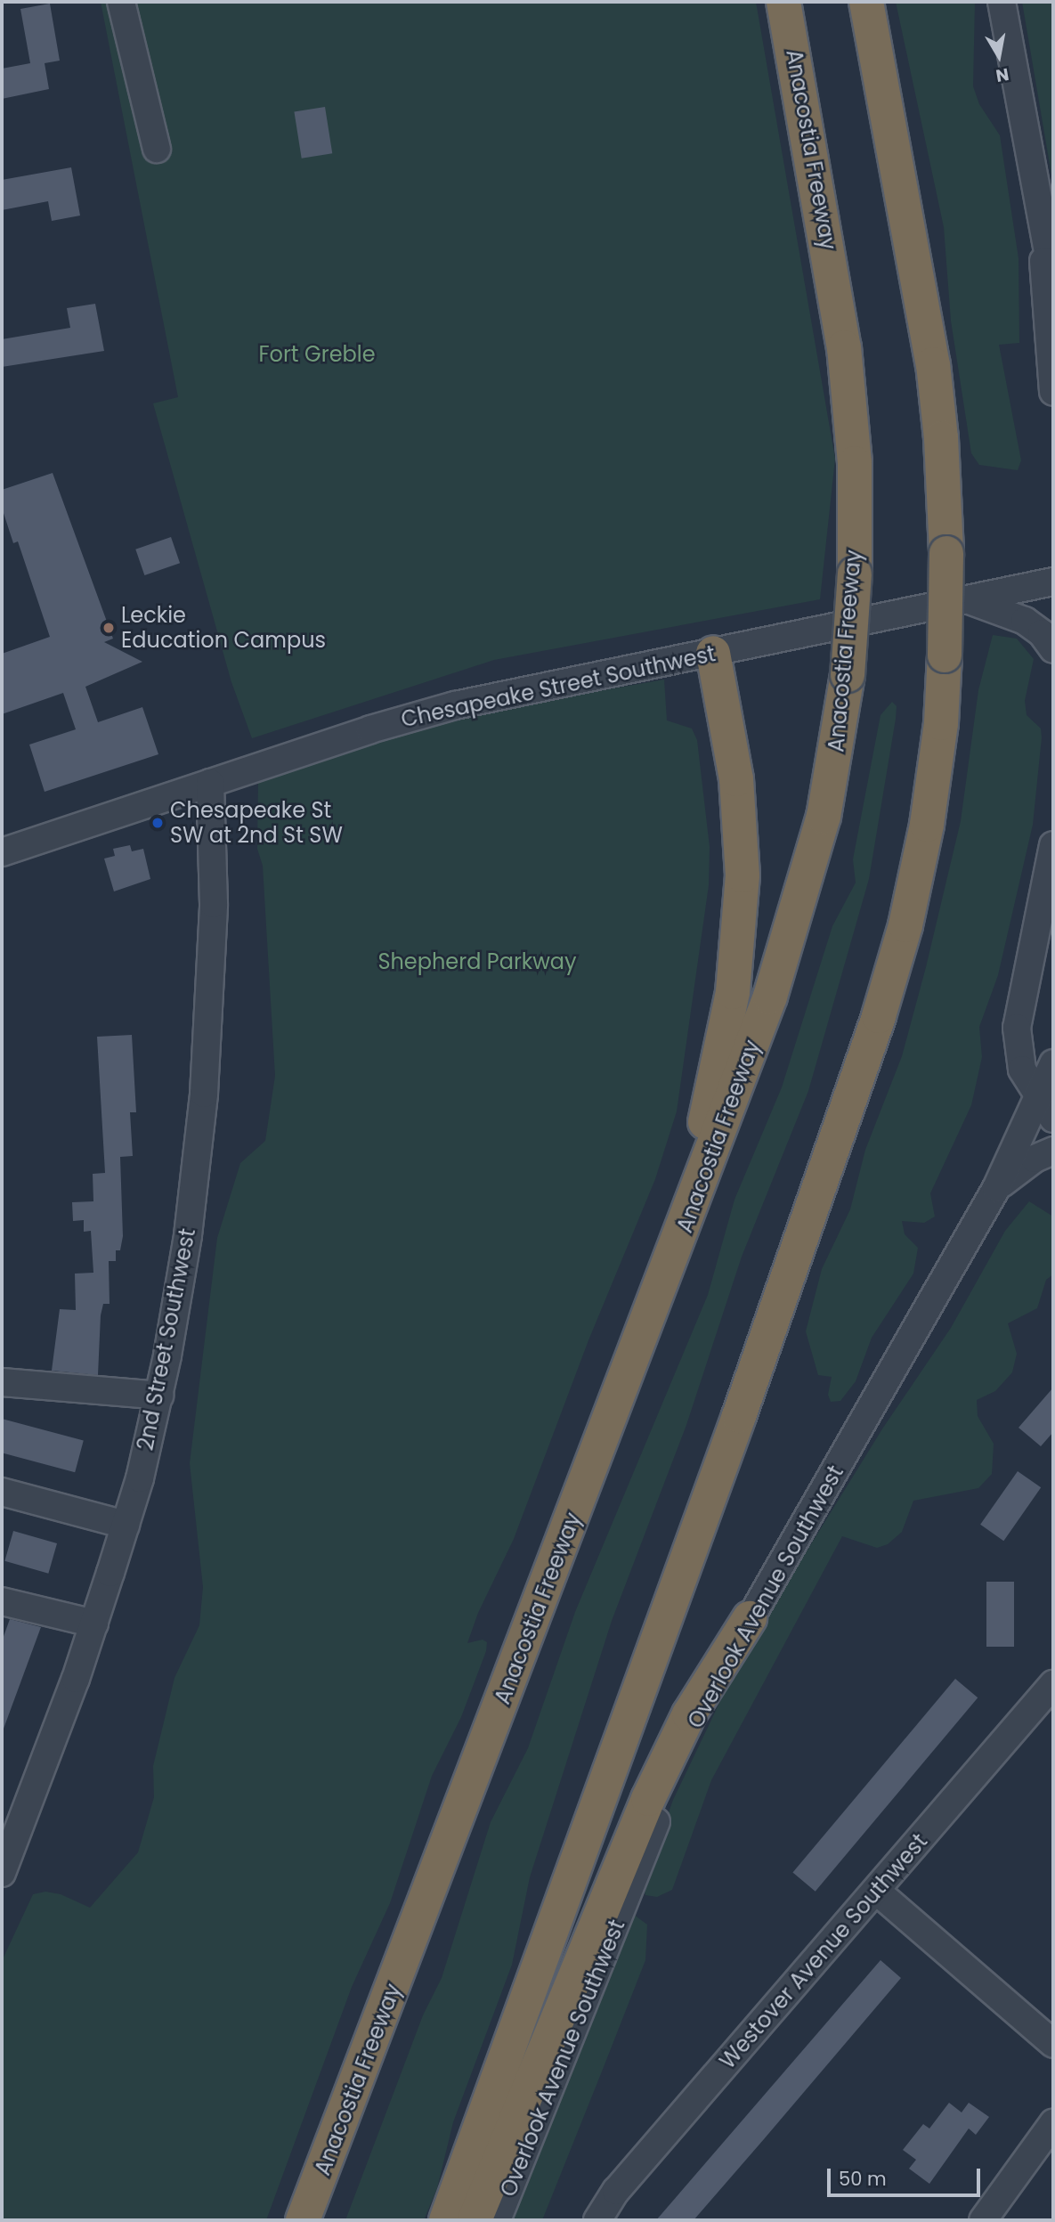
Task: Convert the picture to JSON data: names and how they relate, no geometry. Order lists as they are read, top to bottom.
{
  "streets": {
    "highway": ["Anacostia Freeway"],
    "street": [
      "Chesapeake Street Southwest",
      "2nd Street Southwest",
      "Overlook Avenue Southwest",
      "Westover Avenue Southwest"
    ]
  },
  "crossings": [
    ["Chesapeake Street Southwest", "2nd Street Southwest"]
  ],
  "parks": ["Fort Greble", "Shepherd Parkway"],
  "places": ["Leckie Education Campus", "Chesapeake St SW at 2nd St SW"],
  "scale_bar": "50 m",
  "north": "bottom"
}
